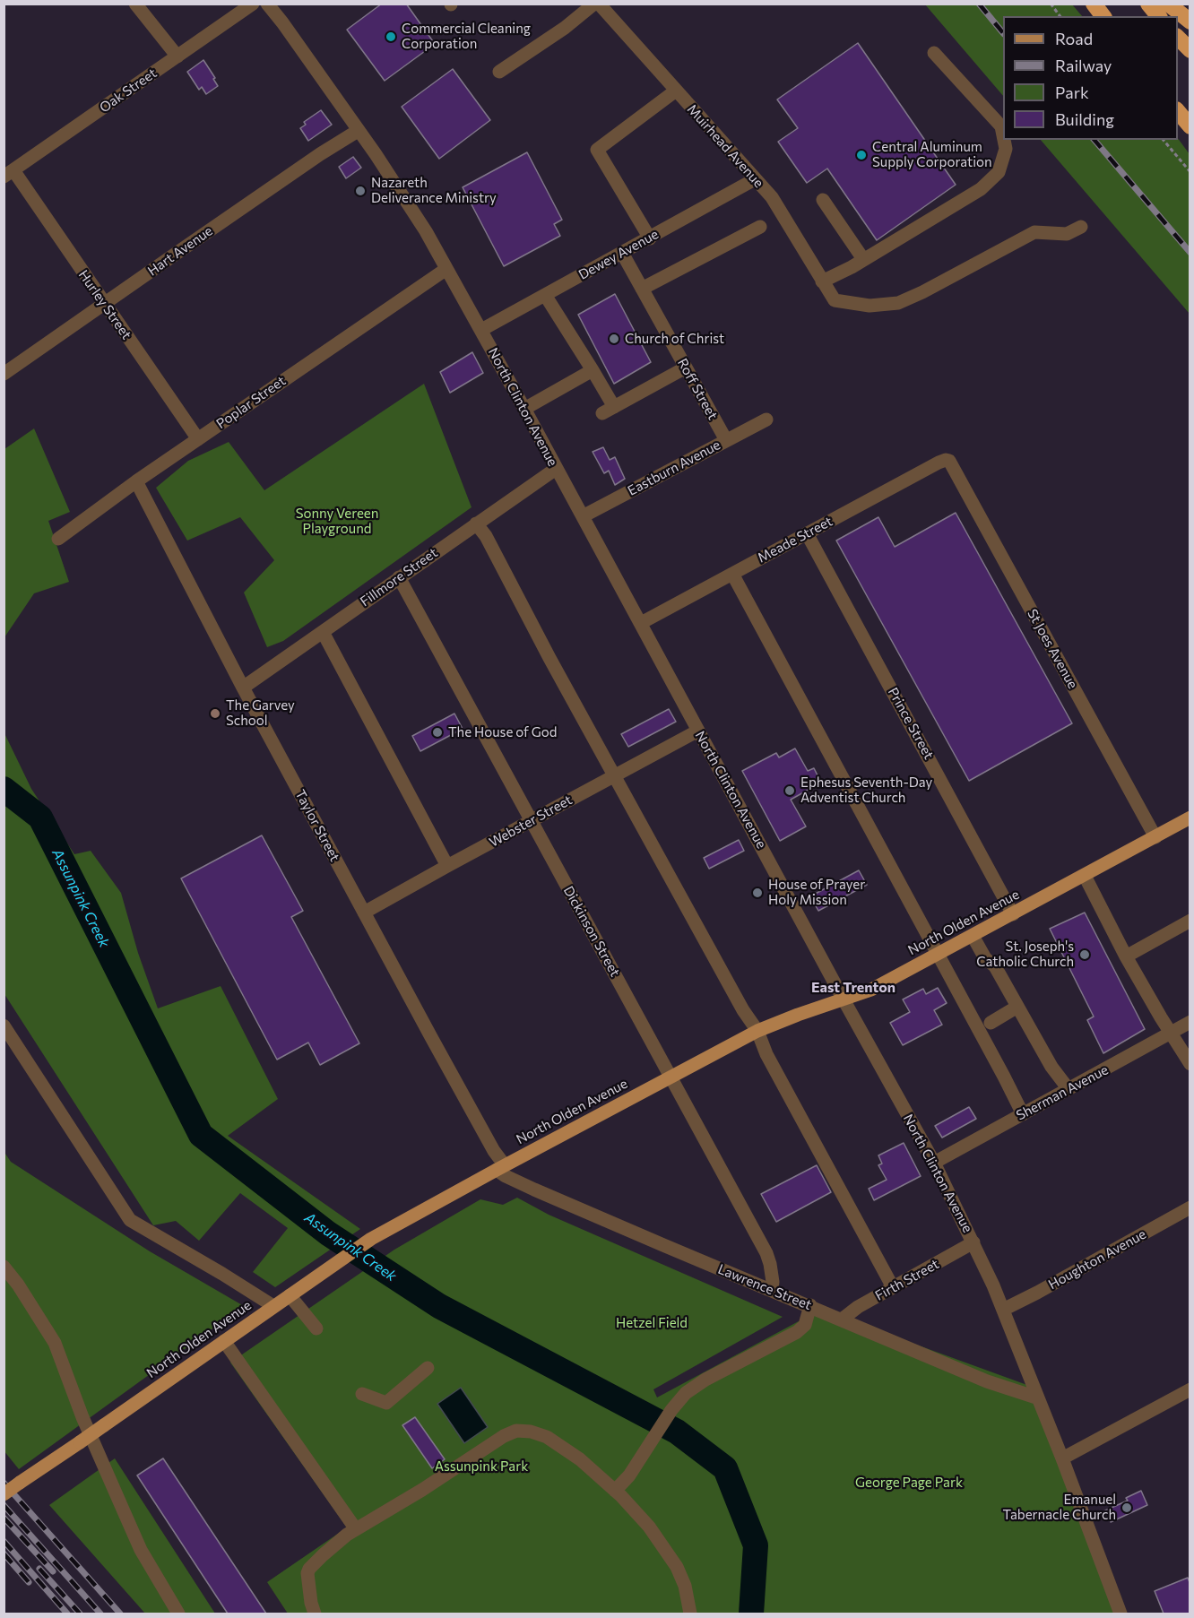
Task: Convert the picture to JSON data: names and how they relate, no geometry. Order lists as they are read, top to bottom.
{
  "streets": {
    "main road": ["North Olden Avenue"],
    "street": [
      "Oak Street",
      "Muirhead Avenue",
      "Hart Avenue",
      "Dewey Avenue",
      "Hurley Street",
      "Roff Street",
      "Poplar Street",
      "North Clinton Avenue",
      "Eastburn Avenue",
      "Meade Street",
      "Fillmore Street",
      "St Joes Avenue",
      "Prince Street",
      "Webster Street",
      "Taylor Street",
      "Dickinson Street",
      "Sherman Avenue",
      "Houghton Avenue",
      "Firth Street",
      "Lawrence Street"
    ]
  },
  "crossings": [
    ["Oak Street", "Hurley Street"],
    ["Muirhead Avenue", "Dewey Avenue"],
    ["Hart Avenue", "Hurley Street"],
    ["Hart Avenue", "North Clinton Avenue"],
    ["Dewey Avenue", "Roff Street"],
    ["Dewey Avenue", "North Clinton Avenue"],
    ["Hurley Street", "Poplar Street"],
    ["Roff Street", "Eastburn Avenue"],
    ["Poplar Street", "North Clinton Avenue"],
    ["Poplar Street", "Taylor Street"],
    ["North Clinton Avenue", "Eastburn Avenue"],
    ["North Clinton Avenue", "Meade Street"],
    ["North Clinton Avenue", "Fillmore Street"],
    ["North Clinton Avenue", "Webster Street"],
    ["North Clinton Avenue", "North Olden Avenue"],
    ["North Clinton Avenue", "Sherman Avenue"],
    ["North Clinton Avenue", "Houghton Avenue"],
    ["North Clinton Avenue", "Firth Street"],
    ["North Clinton Avenue", "Lawrence Street"],
    ["Meade Street", "St Joes Avenue"],
    ["Meade Street", "Prince Street"],
    ["Fillmore Street", "Taylor Street"],
    ["Fillmore Street", "Dickinson Street"],
    ["St Joes Avenue", "North Olden Avenue"],
    ["Prince Street", "North Olden Avenue"],
    ["Webster Street", "Taylor Street"],
    ["Webster Street", "Dickinson Street"],
    ["Taylor Street", "North Olden Avenue"],
    ["Taylor Street", "Lawrence Street"],
    ["North Olden Avenue", "Dickinson Street"],
    ["North Olden Avenue", "Lawrence Street"],
    ["Dickinson Street", "Lawrence Street"],
    ["Firth Street", "Lawrence Street"]
  ],
  "districts": ["East Trenton"],
  "water": ["Assunpink Creek"],
  "parks": [
    "Sonny Vereen Playground",
    "Hetzel Field",
    "Assunpink Park",
    "George Page Park"
  ],
  "places": [
    "Commercial Cleaning Corporation",
    "Central Aluminum Supply Corporation",
    "Nazareth Deliverance Ministry",
    "Church of Christ",
    "The Garvey School",
    "The House of God",
    "Ephesus Seventh-Day Adventist Church",
    "House of Prayer Holy Mission",
    "St. Joseph's Catholic Church",
    "Emanuel Tabernacle Church"
  ],
  "legend": [
    "Road",
    "Railway",
    "Park",
    "Building"
  ]
}
